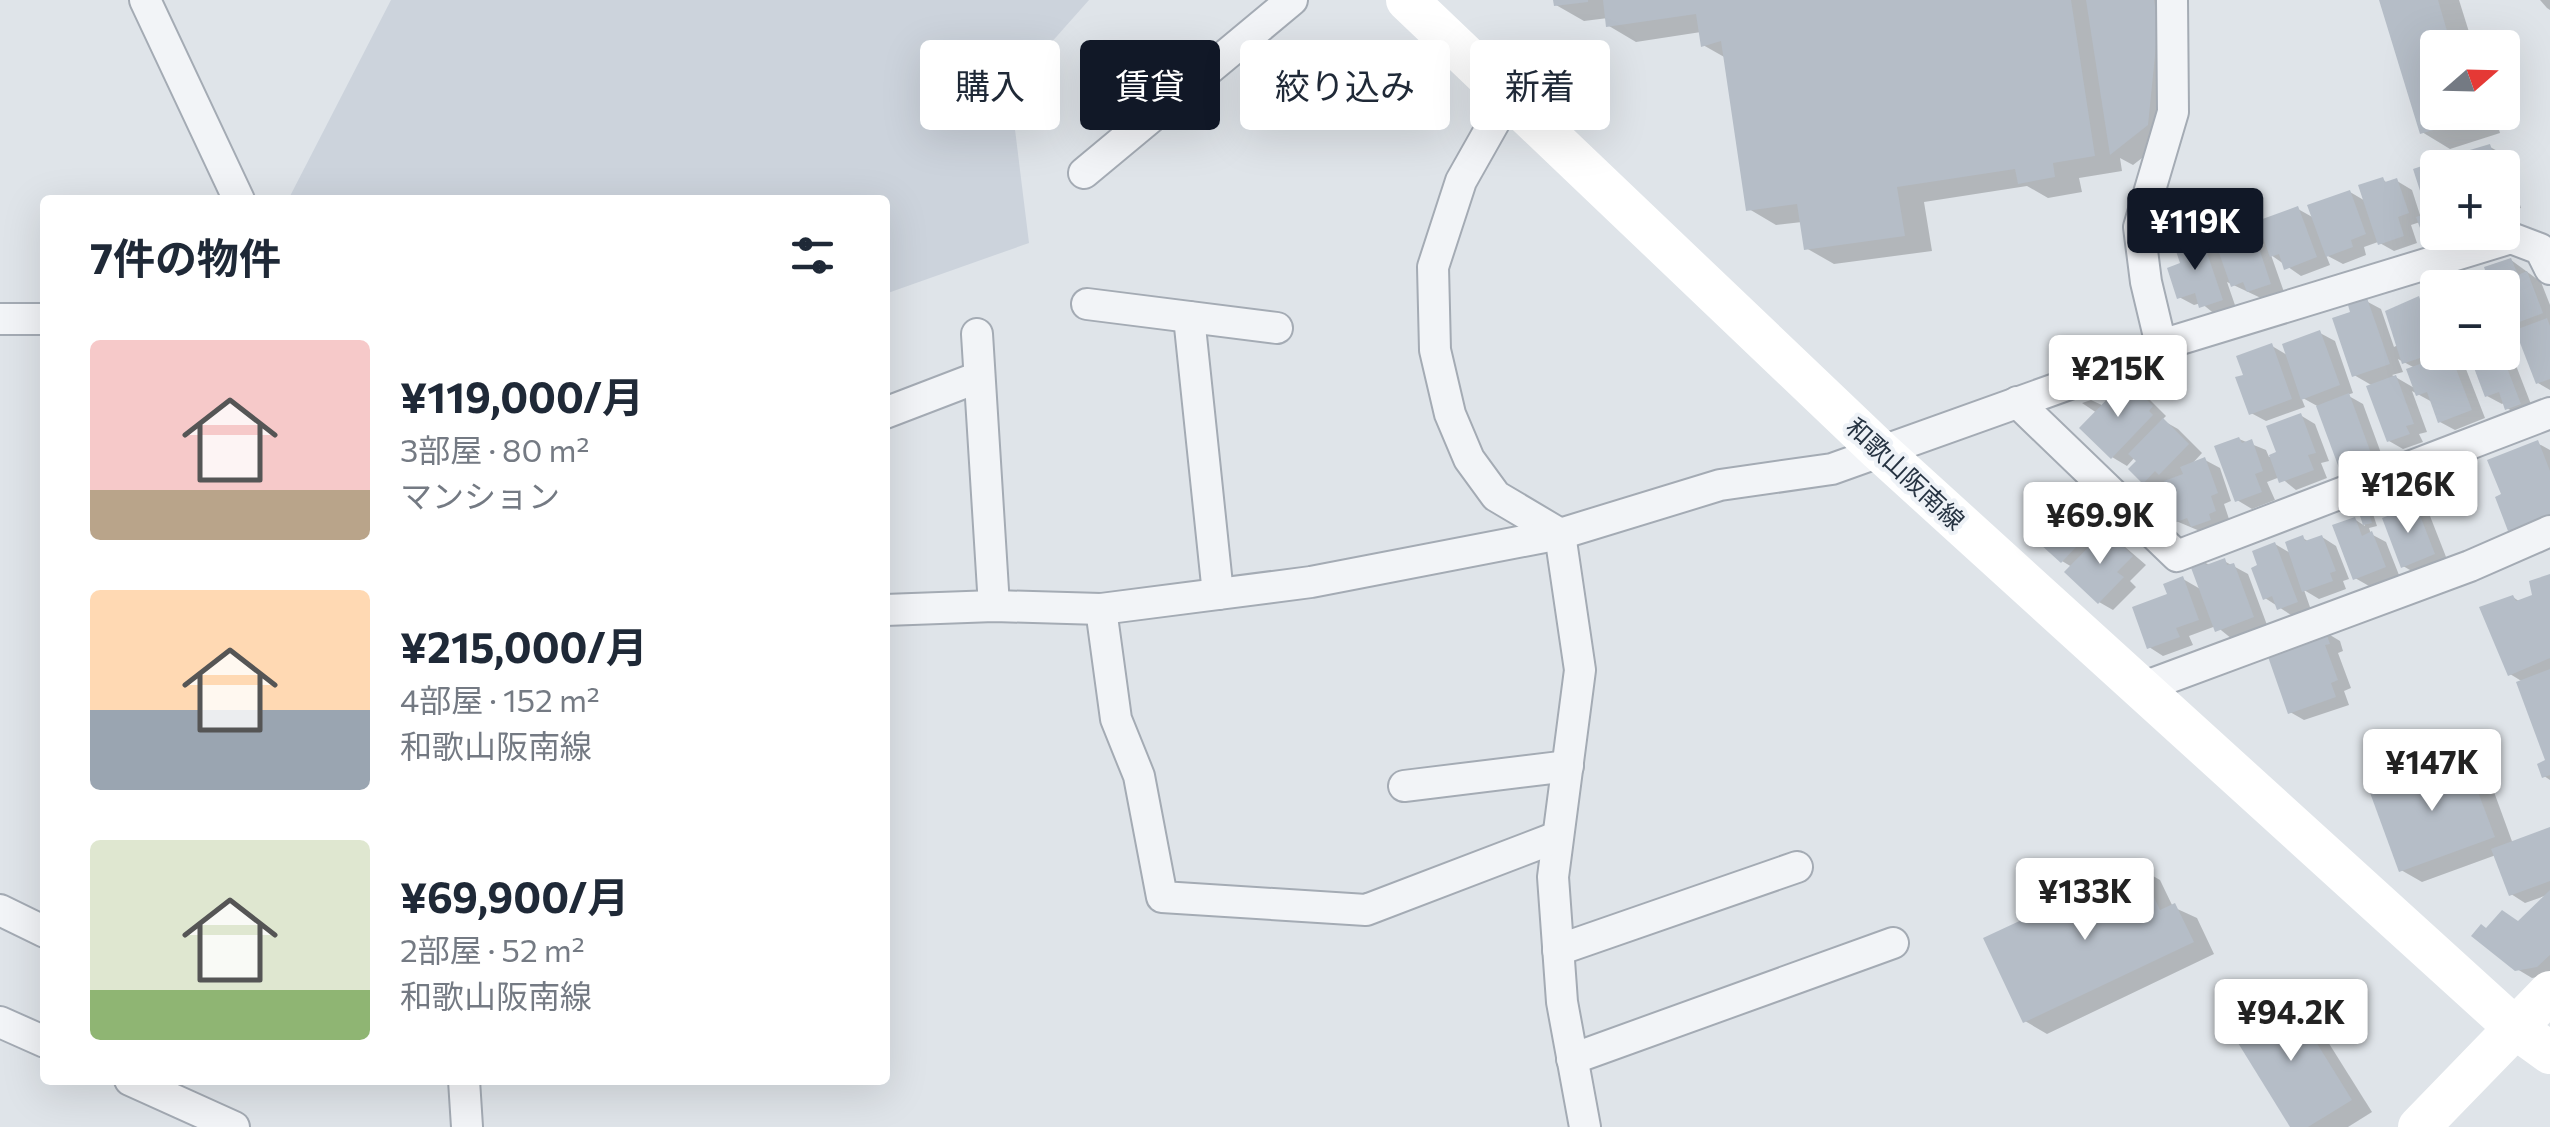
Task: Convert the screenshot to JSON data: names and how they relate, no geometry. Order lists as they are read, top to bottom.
{
  "streets": {
    "main road": ["和歌山阪南線"]
  },
  "north": "right",
  "page": {
    "map_buttons": ["+", "−"],
    "chip": [
      "購入",
      "賃貸",
      "絞り込み",
      "新着"
    ],
    "price": [
      "¥119K",
      "¥215K",
      "¥126K",
      "¥69.9K",
      "¥147K",
      "¥133K",
      "¥94.2K"
    ],
    "heading": "7件の物件",
    "list": [
      {
        "name": "¥119,000/月",
        "note": "3部屋 · 80 m² · マンション"
      },
      {
        "name": "¥215,000/月",
        "note": "4部屋 · 152 m² · 和歌山阪南線"
      },
      {
        "name": "¥69,900/月",
        "note": "2部屋 · 52 m² · 和歌山阪南線"
      }
    ]
  }
}
